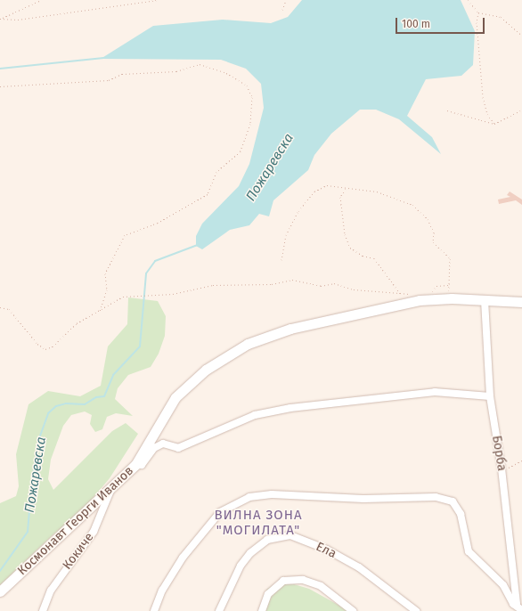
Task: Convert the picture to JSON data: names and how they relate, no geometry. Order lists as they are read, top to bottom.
{
  "streets": {
    "street": [
      "Борба",
      "Космонавт Георги Иванов",
      "Ела",
      "Кокиче"
    ]
  },
  "crossings": [
    ["Борба", "Космонавт Георги Иванов"],
    ["Космонавт Георги Иванов", "Кокиче"]
  ],
  "districts": ["ВИЛНА ЗОНА \"МОГИЛАТА\""],
  "water": ["Пожаревска"],
  "scale_bar": "100 m"
}
